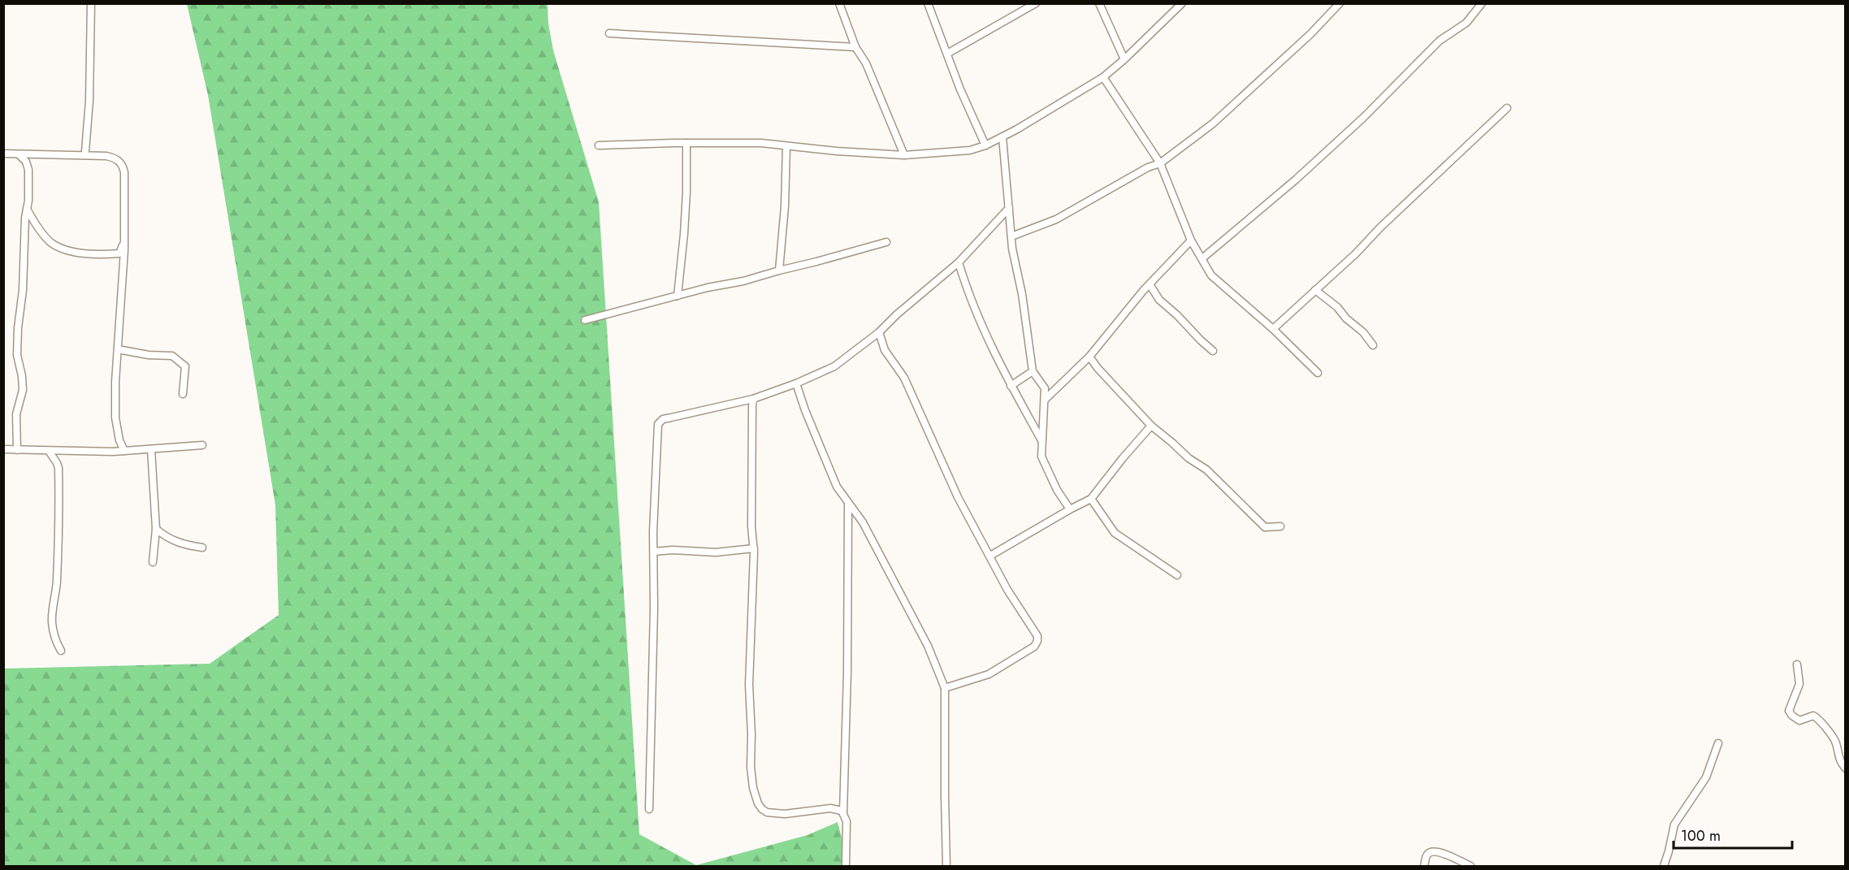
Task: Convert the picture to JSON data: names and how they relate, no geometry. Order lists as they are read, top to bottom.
{
  "scale_bar": "100 m"
}
